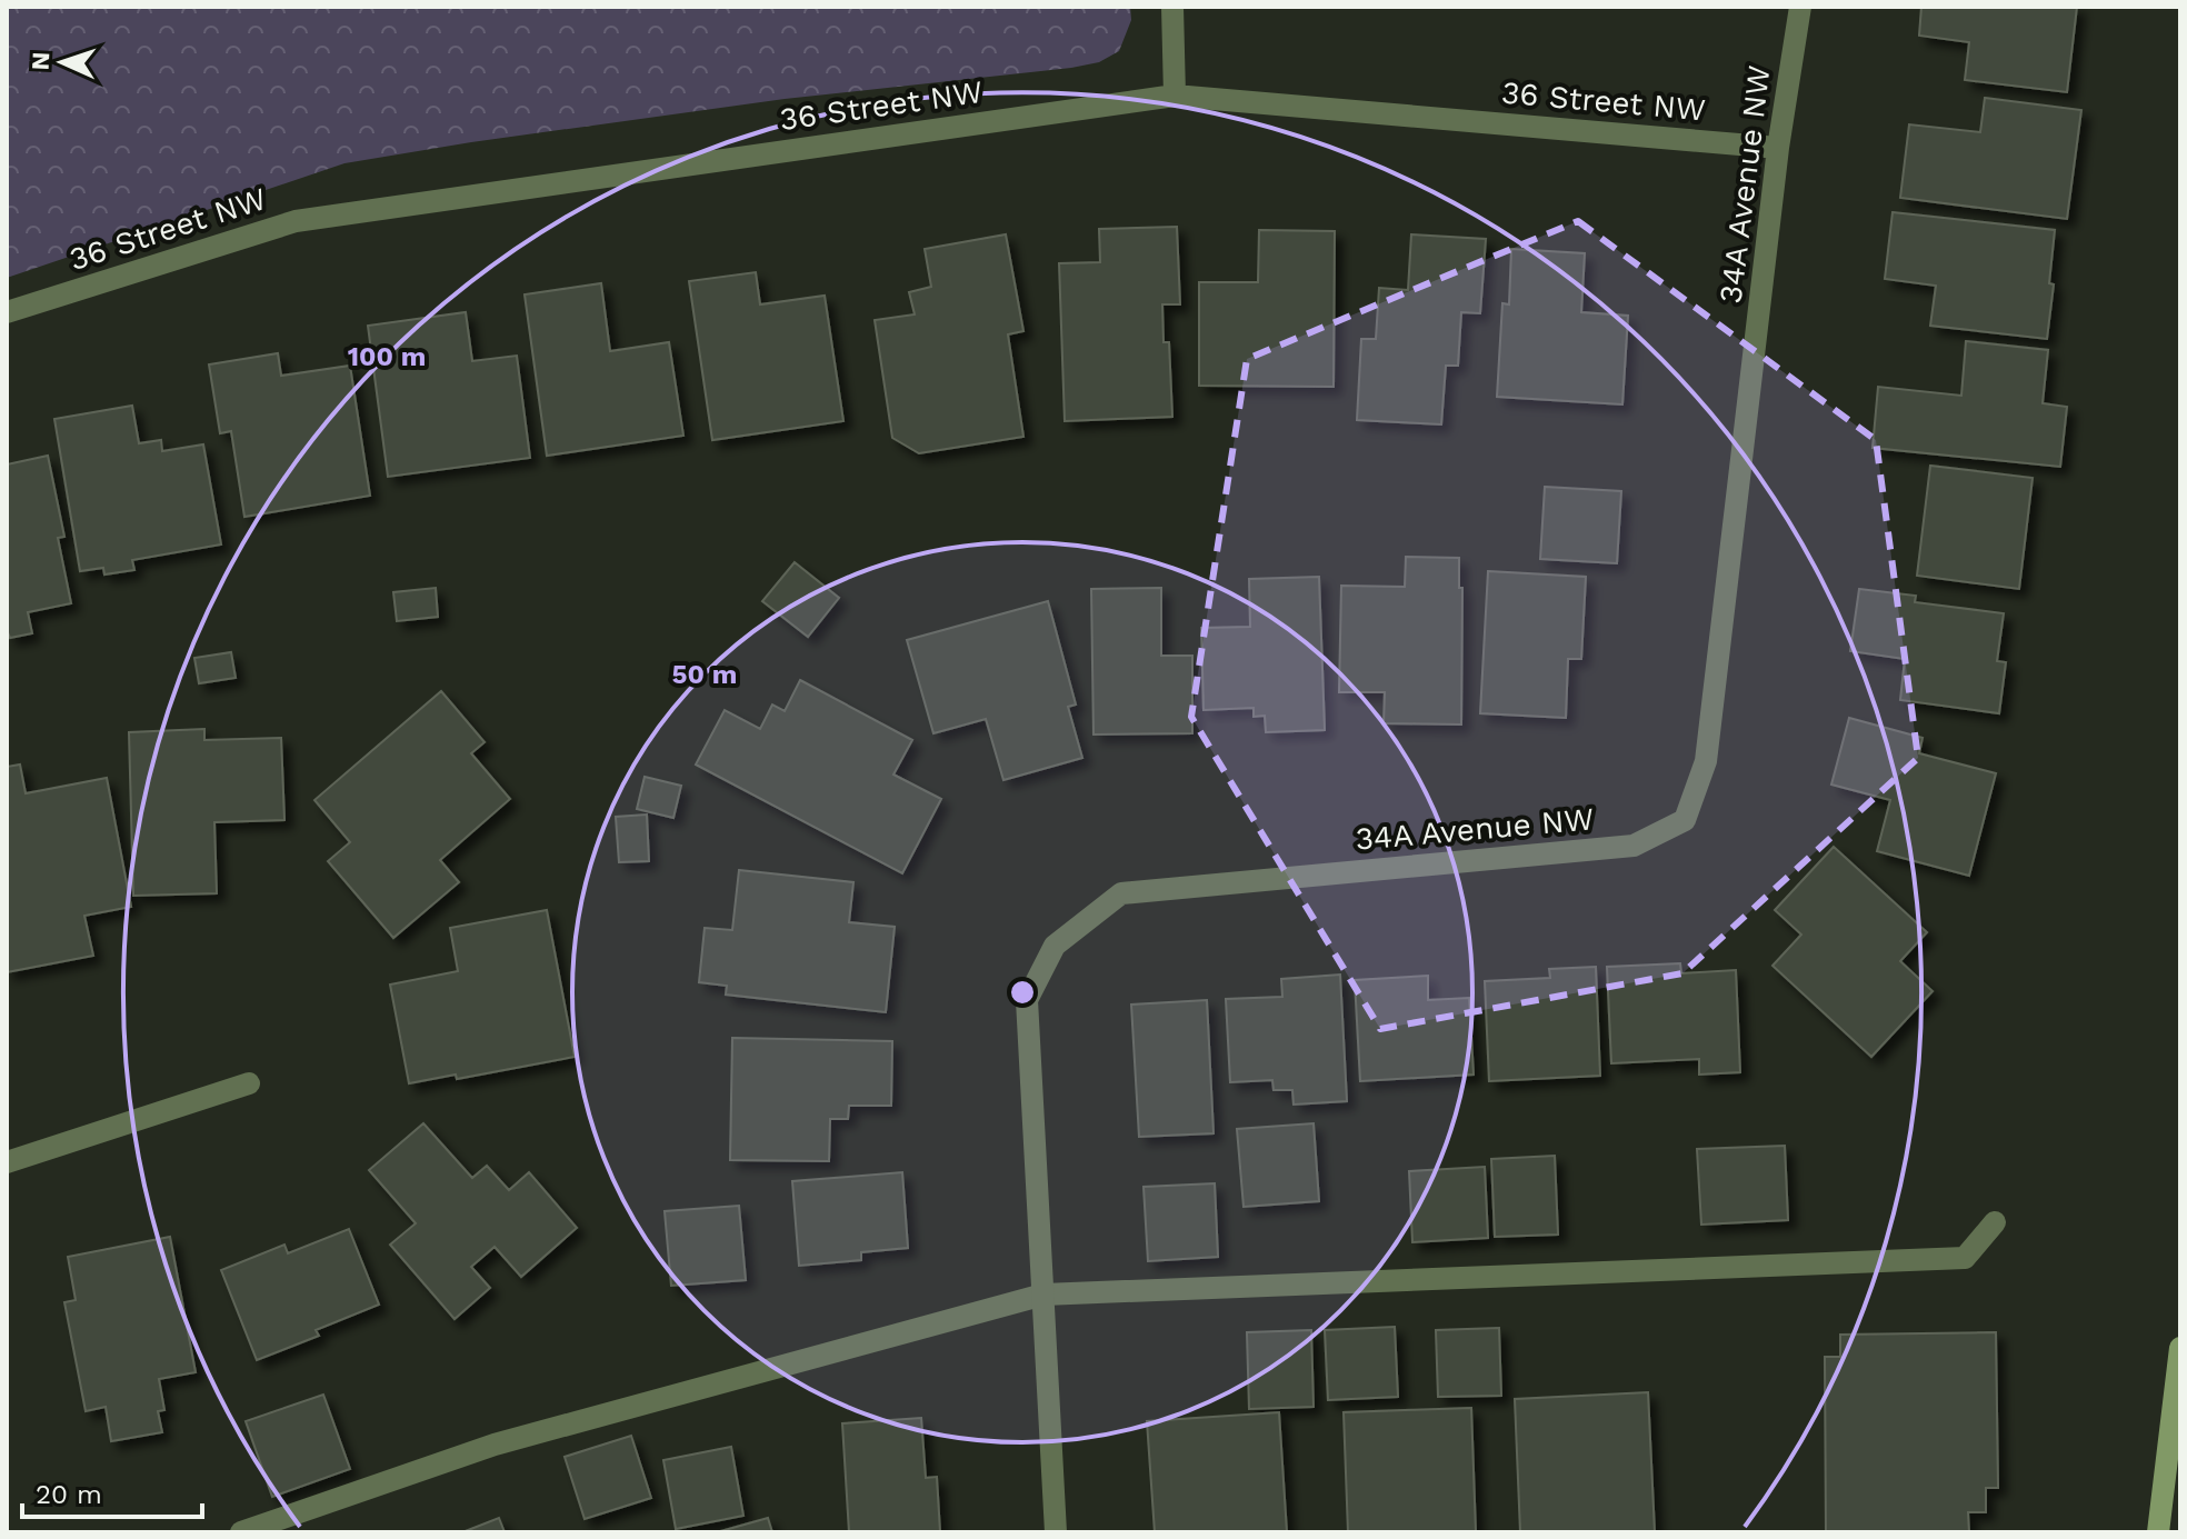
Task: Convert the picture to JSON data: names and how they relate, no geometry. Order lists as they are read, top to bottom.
{
  "streets": {
    "street": ["36 Street NW", "34A Avenue NW"]
  },
  "crossings": [
    ["36 Street NW", "34A Avenue NW"]
  ],
  "scale_bar": "20 m",
  "north": "left",
  "rings": ["100 m", "50 m"]
}
